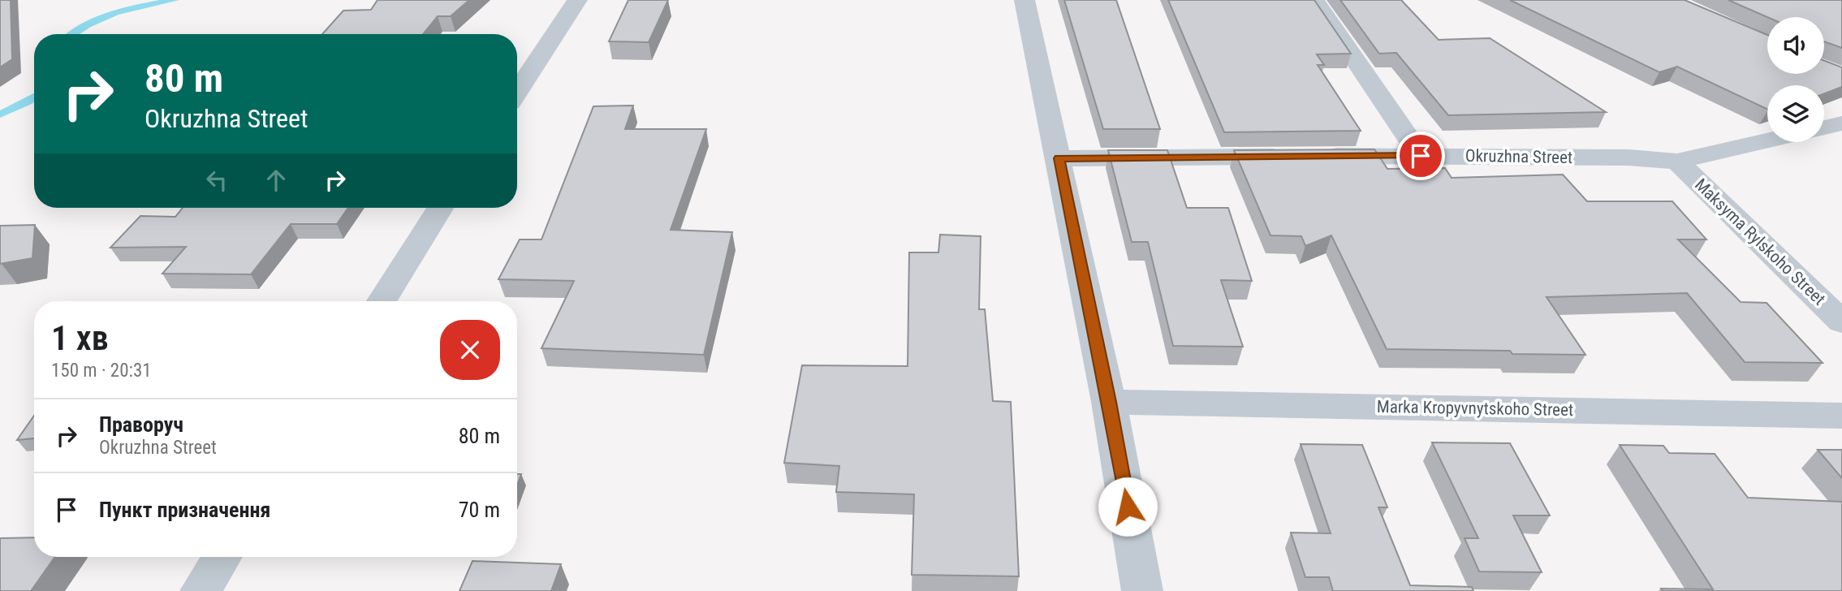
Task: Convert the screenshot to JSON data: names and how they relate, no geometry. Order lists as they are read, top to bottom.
{
  "streets": {
    "street": ["Okruzhna Street", "Maksyma Rylskoho Street", "Marka Kropyvnytskoho Street"]
  },
  "crossings": [
    ["Okruzhna Street", "Maksyma Rylskoho Street"]
  ],
  "page": {
    "turn": ["80 m", "Okruzhna Street"],
    "heading": ["1 хв", "150 m · 20:31"],
    "list": [
      {
        "name": "Праворуч",
        "note": "Okruzhna Street",
        "value": "80 m"
      },
      {
        "name": "Пункт призначення",
        "value": "70 m"
      }
    ]
  }
}
